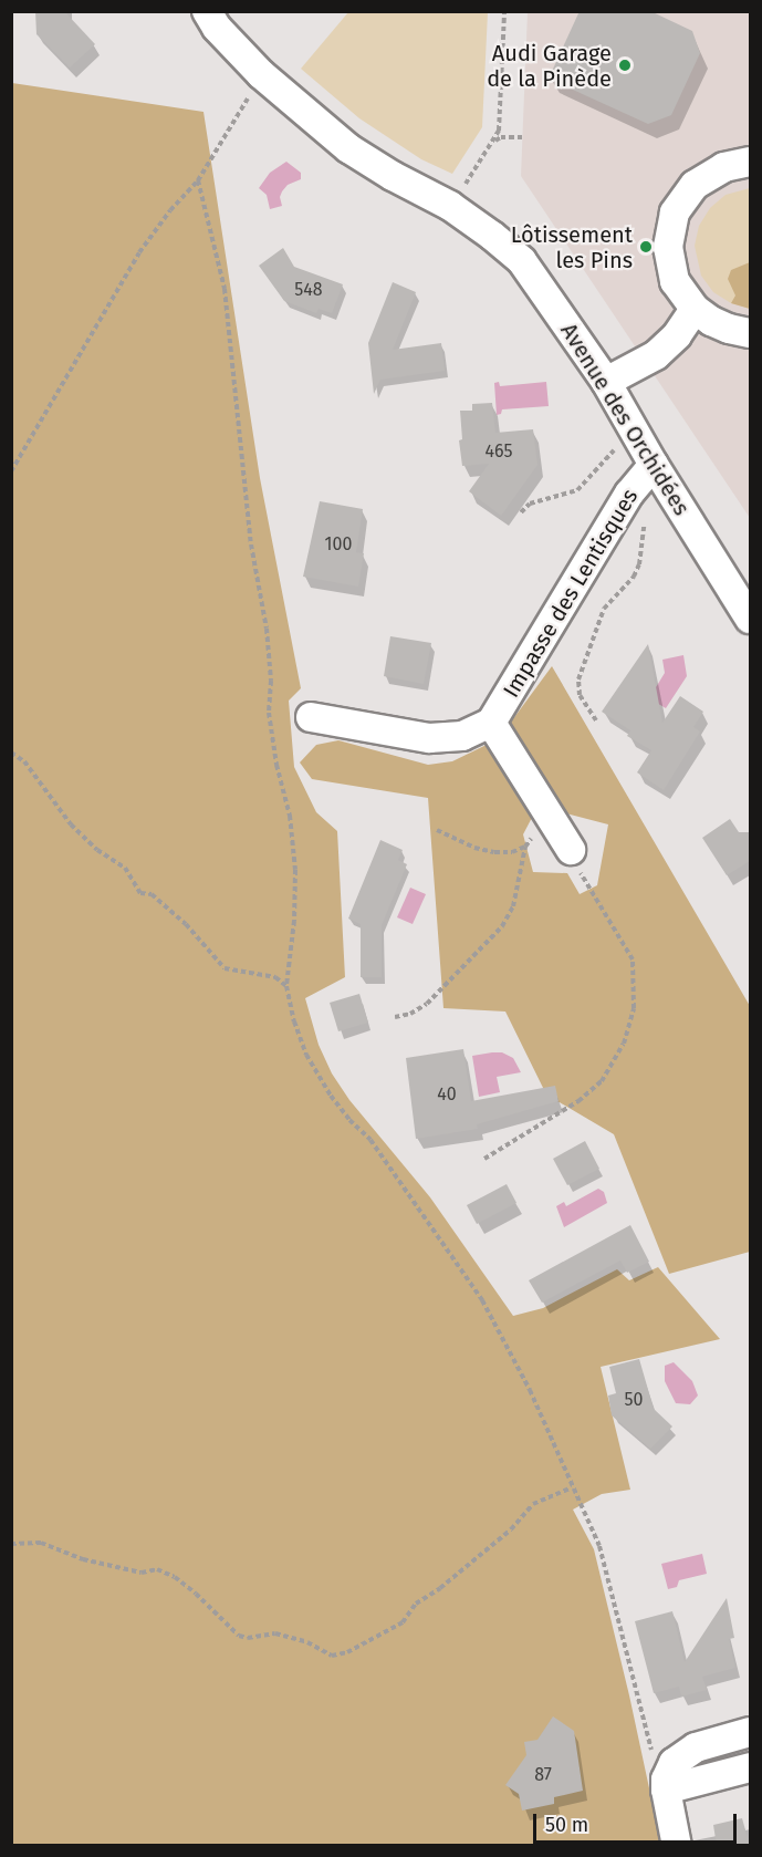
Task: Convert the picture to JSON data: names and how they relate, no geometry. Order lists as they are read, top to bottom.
{
  "streets": {
    "street": ["Avenue des Orchidées", "Impasse des Lentisques"]
  },
  "crossings": [
    ["Avenue des Orchidées", "Impasse des Lentisques"]
  ],
  "places": ["Audi Garage de la Pinède", "Lôtissement les Pins"],
  "house_numbers": [
    "548",
    "465",
    "100",
    "40",
    "50",
    "87"
  ],
  "scale_bar": "50 m"
}
